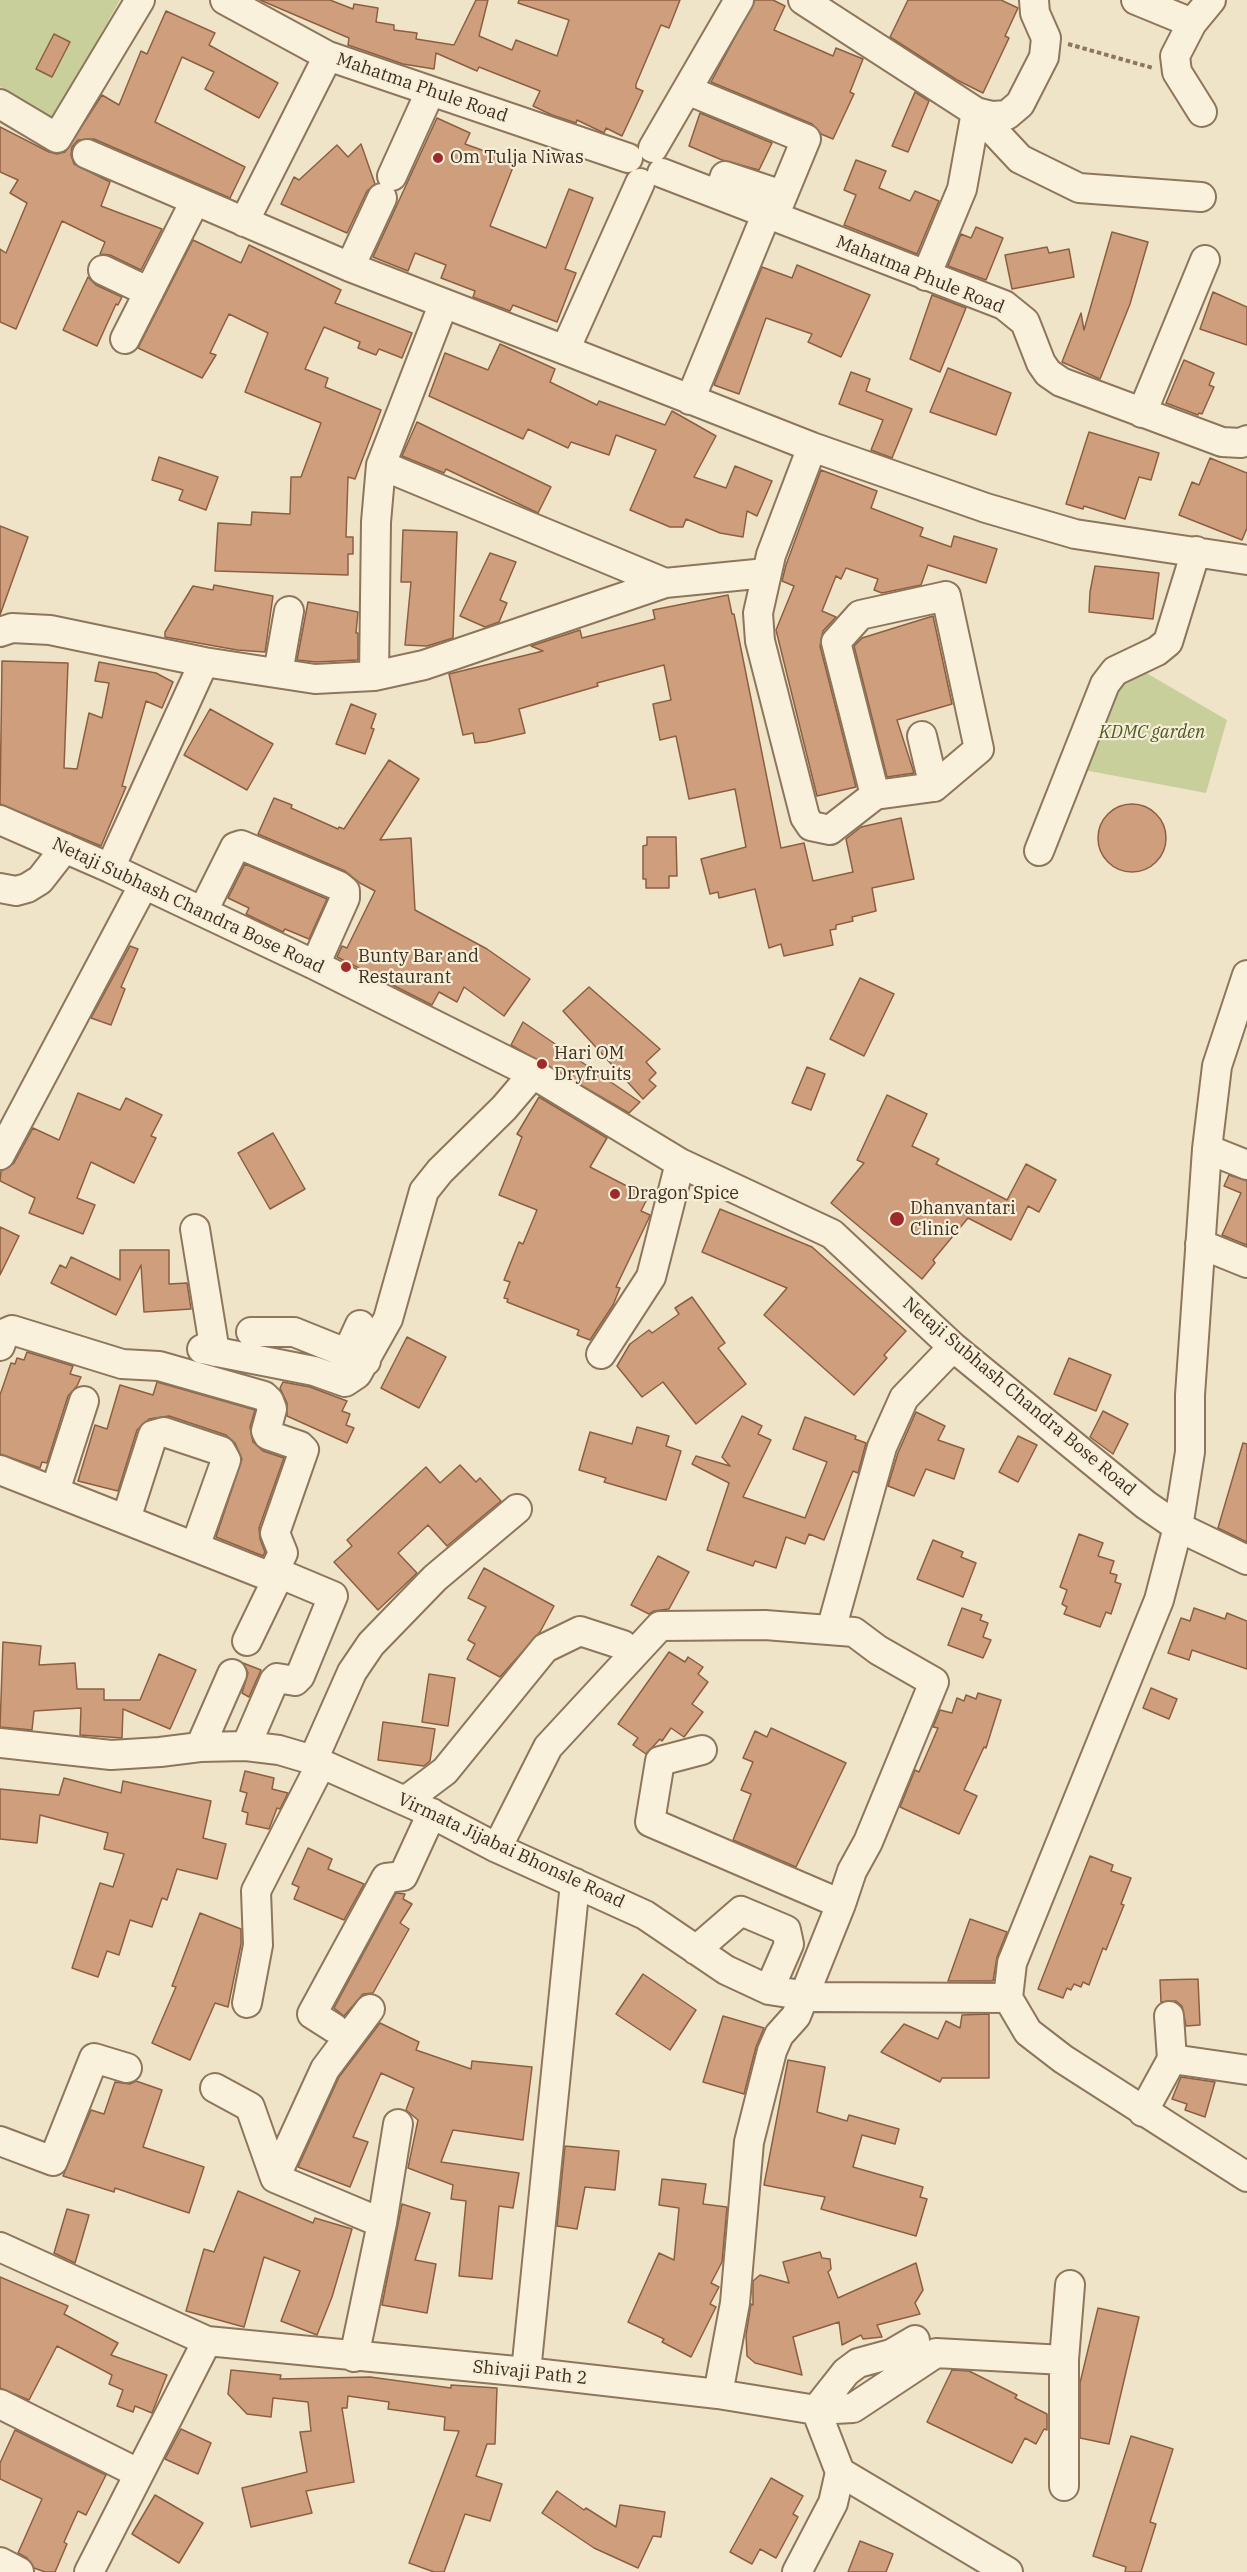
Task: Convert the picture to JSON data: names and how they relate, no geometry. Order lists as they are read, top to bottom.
{
  "streets": {
    "street": [
      "Mahatma Phule Road",
      "Netaji Subhash Chandra Bose Road",
      "Virmata Jijabai Bhonsle Road",
      "Shivaji Path 2"
    ]
  },
  "parks": ["KDMC garden"],
  "places": [
    "Om Tulja Niwas",
    "Bunty Bar and Restaurant",
    "Hari OM Dryfruits",
    "Dragon Spice",
    "Dhanvantari Clinic"
  ]
}
